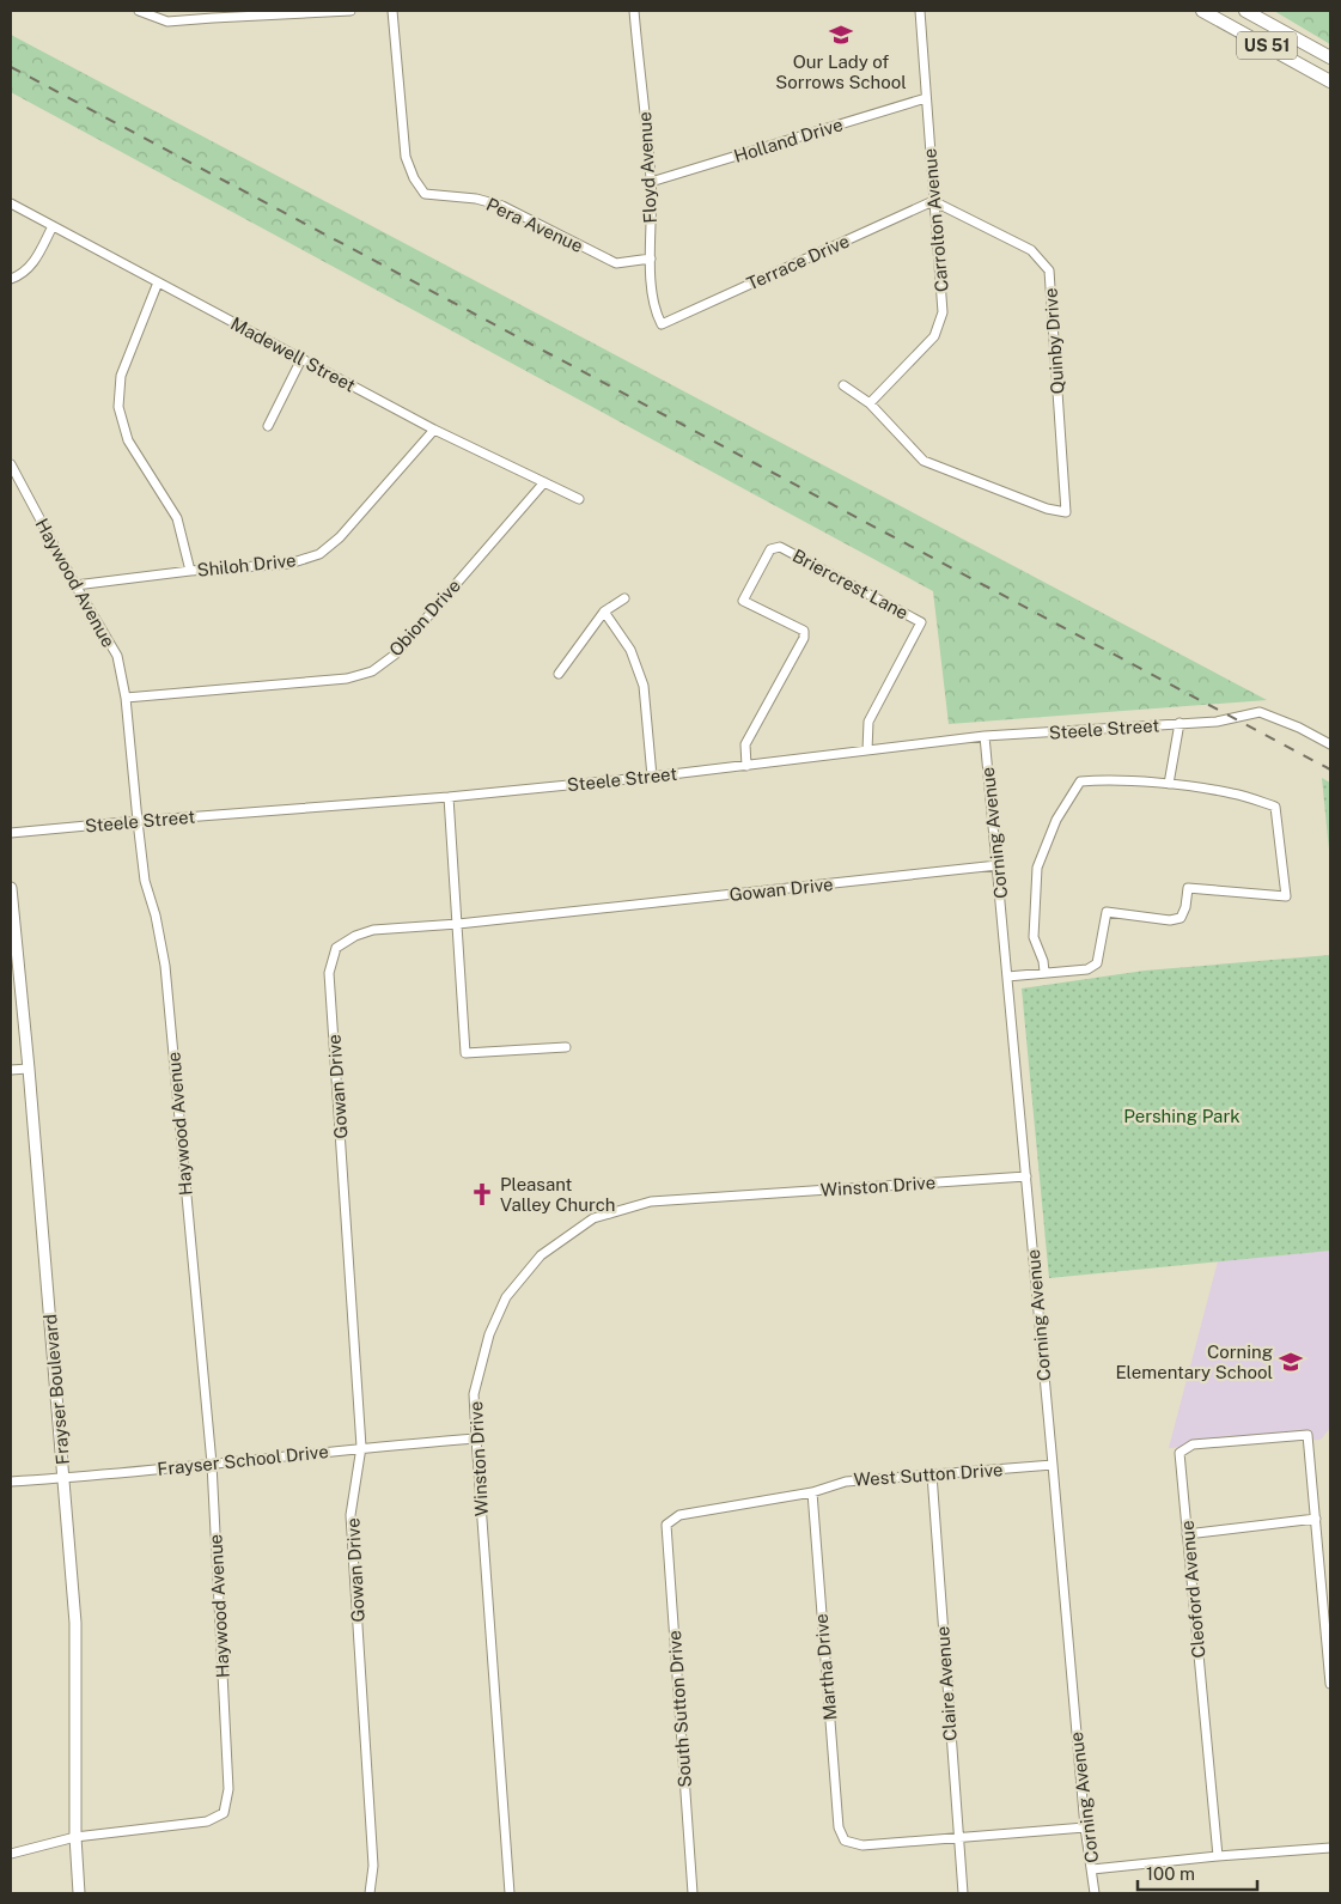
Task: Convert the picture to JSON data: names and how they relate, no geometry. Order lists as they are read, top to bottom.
{
  "streets": {
    "highway": ["US 51"],
    "main road": ["Frayser Boulevard"],
    "street": [
      "Holland Drive",
      "Floyd Avenue",
      "Carrolton Avenue",
      "Pera Avenue",
      "Terrace Drive",
      "Quinby Drive",
      "Madewell Street",
      "Shiloh Drive",
      "Haywood Avenue",
      "Briercrest Lane",
      "Obion Drive",
      "Steele Street",
      "Corning Avenue",
      "Gowan Drive",
      "Winston Drive",
      "Frayser School Drive",
      "West Sutton Drive",
      "Cleoford Avenue",
      "Martha Drive",
      "Claire Avenue",
      "South Sutton Drive"
    ]
  },
  "crossings": [
    ["Holland Drive", "Floyd Avenue"],
    ["Holland Drive", "Carrolton Avenue"],
    ["Floyd Avenue", "Pera Avenue"],
    ["Floyd Avenue", "Terrace Drive"],
    ["Carrolton Avenue", "Terrace Drive"],
    ["Carrolton Avenue", "Quinby Drive"],
    ["Terrace Drive", "Quinby Drive"],
    ["Madewell Street", "Shiloh Drive"],
    ["Madewell Street", "Obion Drive"],
    ["Shiloh Drive", "Haywood Avenue"],
    ["Haywood Avenue", "Obion Drive"],
    ["Haywood Avenue", "Steele Street"],
    ["Haywood Avenue", "Frayser Boulevard"],
    ["Haywood Avenue", "Frayser School Drive"],
    ["Briercrest Lane", "Steele Street"],
    ["Steele Street", "Corning Avenue"],
    ["Corning Avenue", "Gowan Drive"],
    ["Corning Avenue", "Winston Drive"],
    ["Corning Avenue", "West Sutton Drive"],
    ["Gowan Drive", "Frayser School Drive"],
    ["Winston Drive", "Frayser School Drive"],
    ["Frayser Boulevard", "Frayser School Drive"],
    ["West Sutton Drive", "Martha Drive"],
    ["West Sutton Drive", "Claire Avenue"],
    ["West Sutton Drive", "South Sutton Drive"],
    ["Martha Drive", "Claire Avenue"]
  ],
  "parks": ["Pershing Park"],
  "places": {
    "school or university": ["Our Lady of Sorrows School", "Corning Elementary School"],
    "church": ["Pleasant Valley Church"]
  },
  "scale_bar": "100 m"
}
